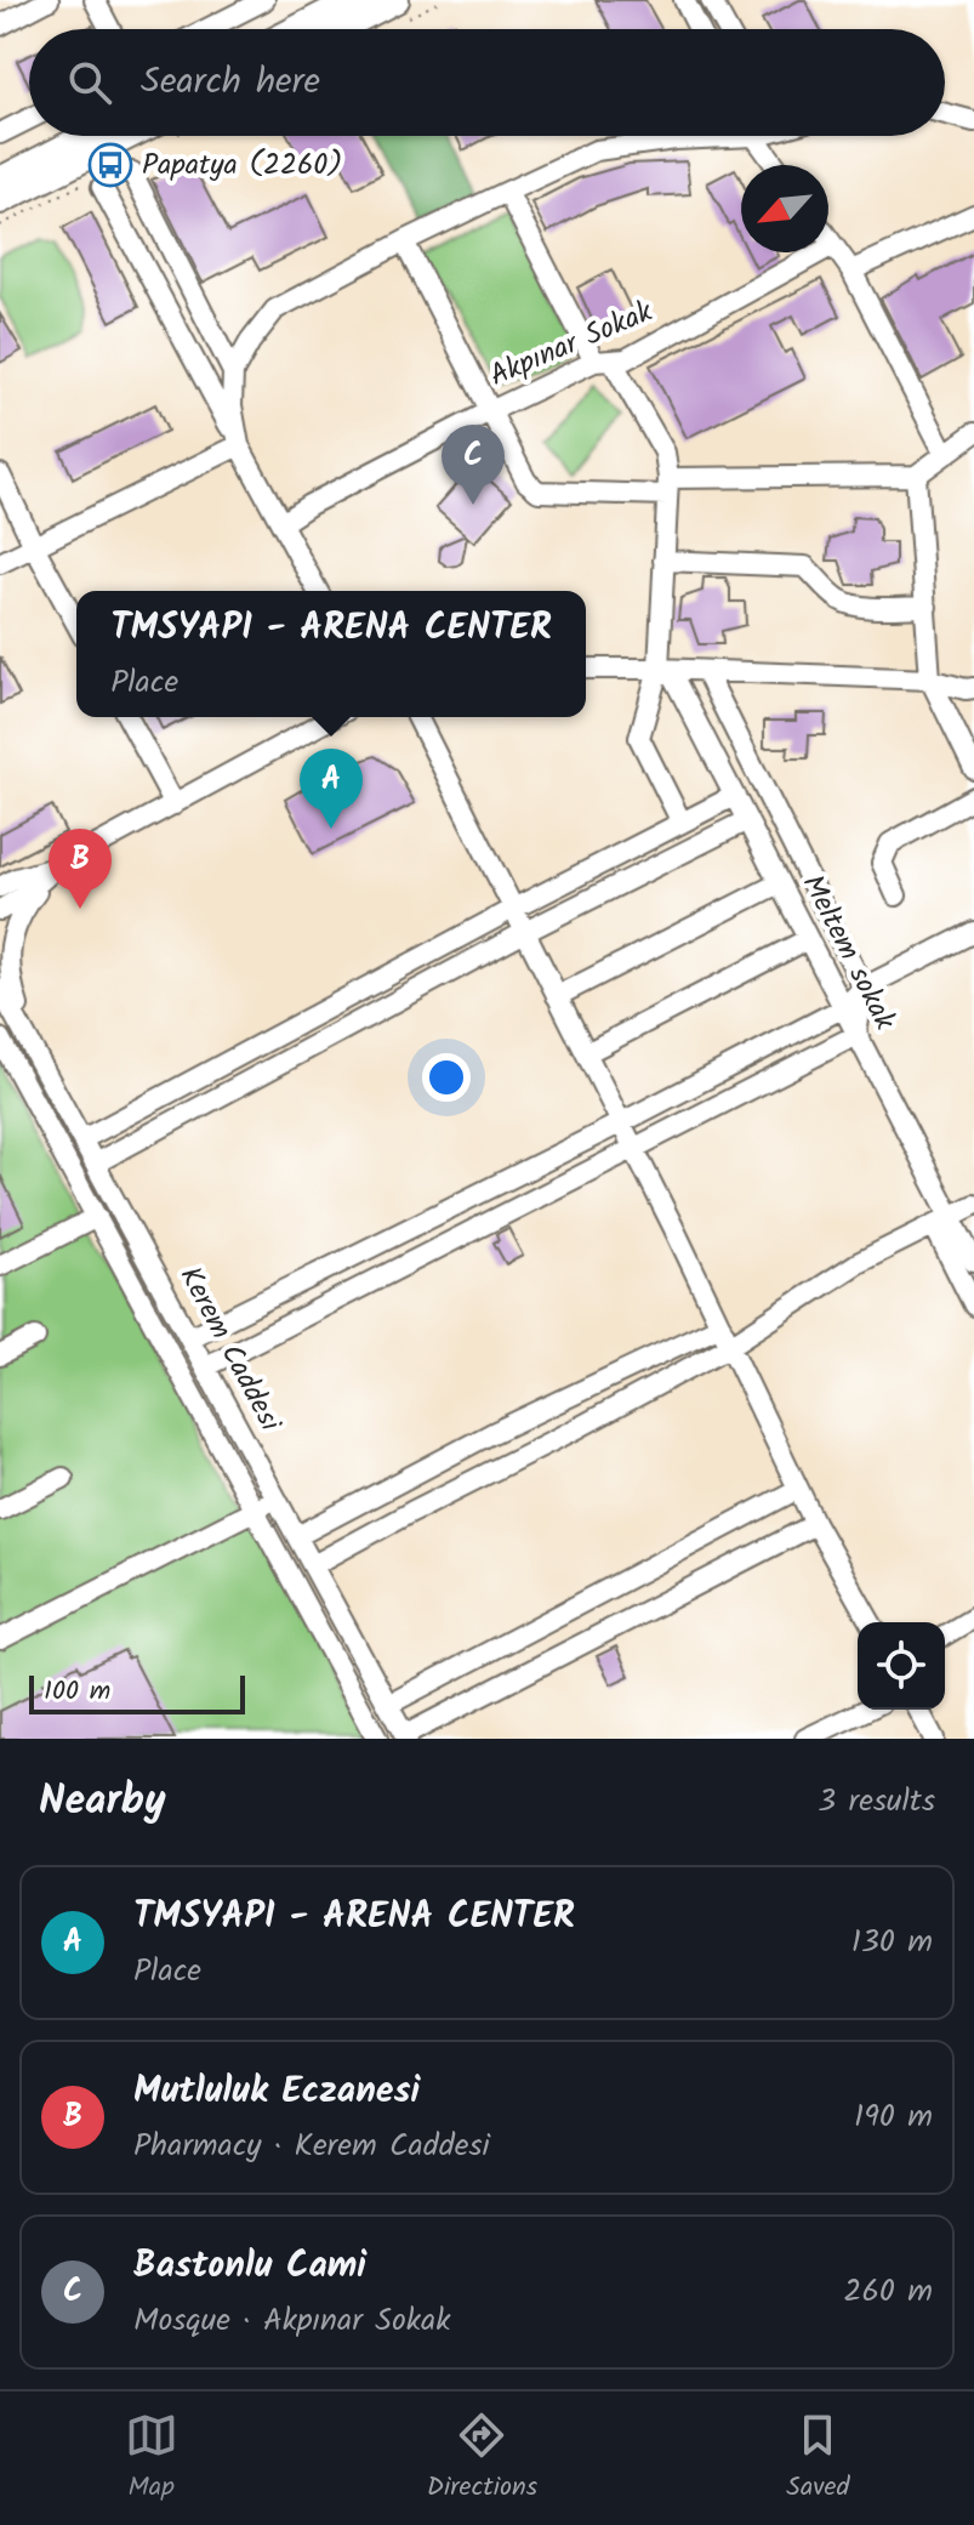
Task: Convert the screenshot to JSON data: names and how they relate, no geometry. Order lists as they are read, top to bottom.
{
  "streets": {
    "street": ["Akpınar Sokak", "Meltem sokak", "Kerem Caddesi"]
  },
  "places": {
    "bus stop": ["Papatya (2260)"]
  },
  "scale_bar": "100 m",
  "north": "bottom left",
  "page": {
    "search": "Search here",
    "pins": ["C", "A", "B"],
    "popup": ["TMSYAPI - ARENA CENTER", "Place"],
    "scale": "100 m",
    "heading": ["Nearby", "3 results"],
    "list": [
      {
        "mark": "A",
        "name": "TMSYAPI - ARENA CENTER",
        "note": "Place",
        "value": "130 m"
      },
      {
        "mark": "B",
        "name": "Mutluluk Eczanesi",
        "note": "Pharmacy · Kerem Caddesi",
        "value": "190 m"
      },
      {
        "mark": "C",
        "name": "Bastonlu Cami",
        "note": "Mosque · Akpınar Sokak",
        "value": "260 m"
      }
    ],
    "nav": ["Map", "Directions", "Saved"]
  }
}
